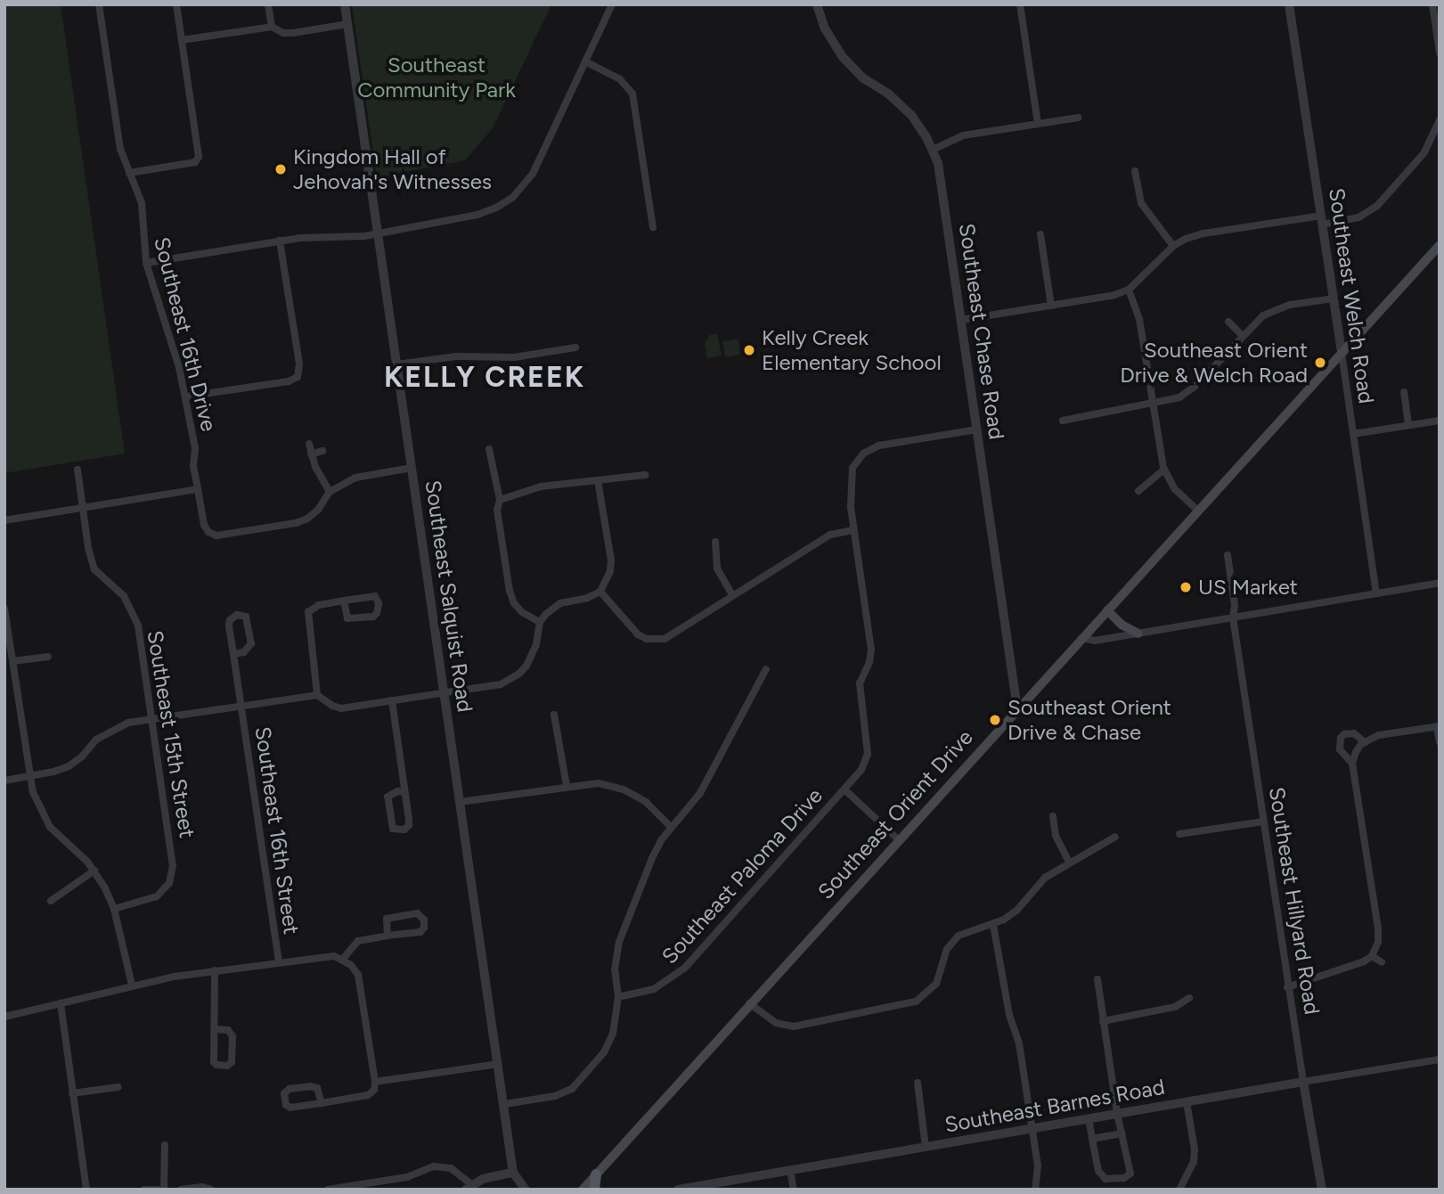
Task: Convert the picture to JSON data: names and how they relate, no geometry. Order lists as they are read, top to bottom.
{
  "streets": {
    "main road": ["Southeast Orient Drive"],
    "street": [
      "Southeast Welch Road",
      "Southeast Chase Road",
      "Southeast 16th Drive",
      "Southeast Salquist Road",
      "Southeast 15th Street",
      "Southeast 16th Street",
      "Southeast Paloma Drive",
      "Southeast Hillyard Road",
      "Southeast Barnes Road"
    ]
  },
  "crossings": [
    ["Southeast Welch Road", "Southeast Orient Drive"],
    ["Southeast Chase Road", "Southeast Orient Drive"],
    ["Southeast Hillyard Road", "Southeast Barnes Road"]
  ],
  "districts": ["KELLY CREEK"],
  "parks": ["Southeast Community Park"],
  "places": [
    "Kingdom Hall of Jehovah's Witnesses",
    "Kelly Creek Elementary School",
    "Southeast Orient Drive & Welch Road",
    "US Market",
    "Southeast Orient Drive & Chase"
  ]
}
